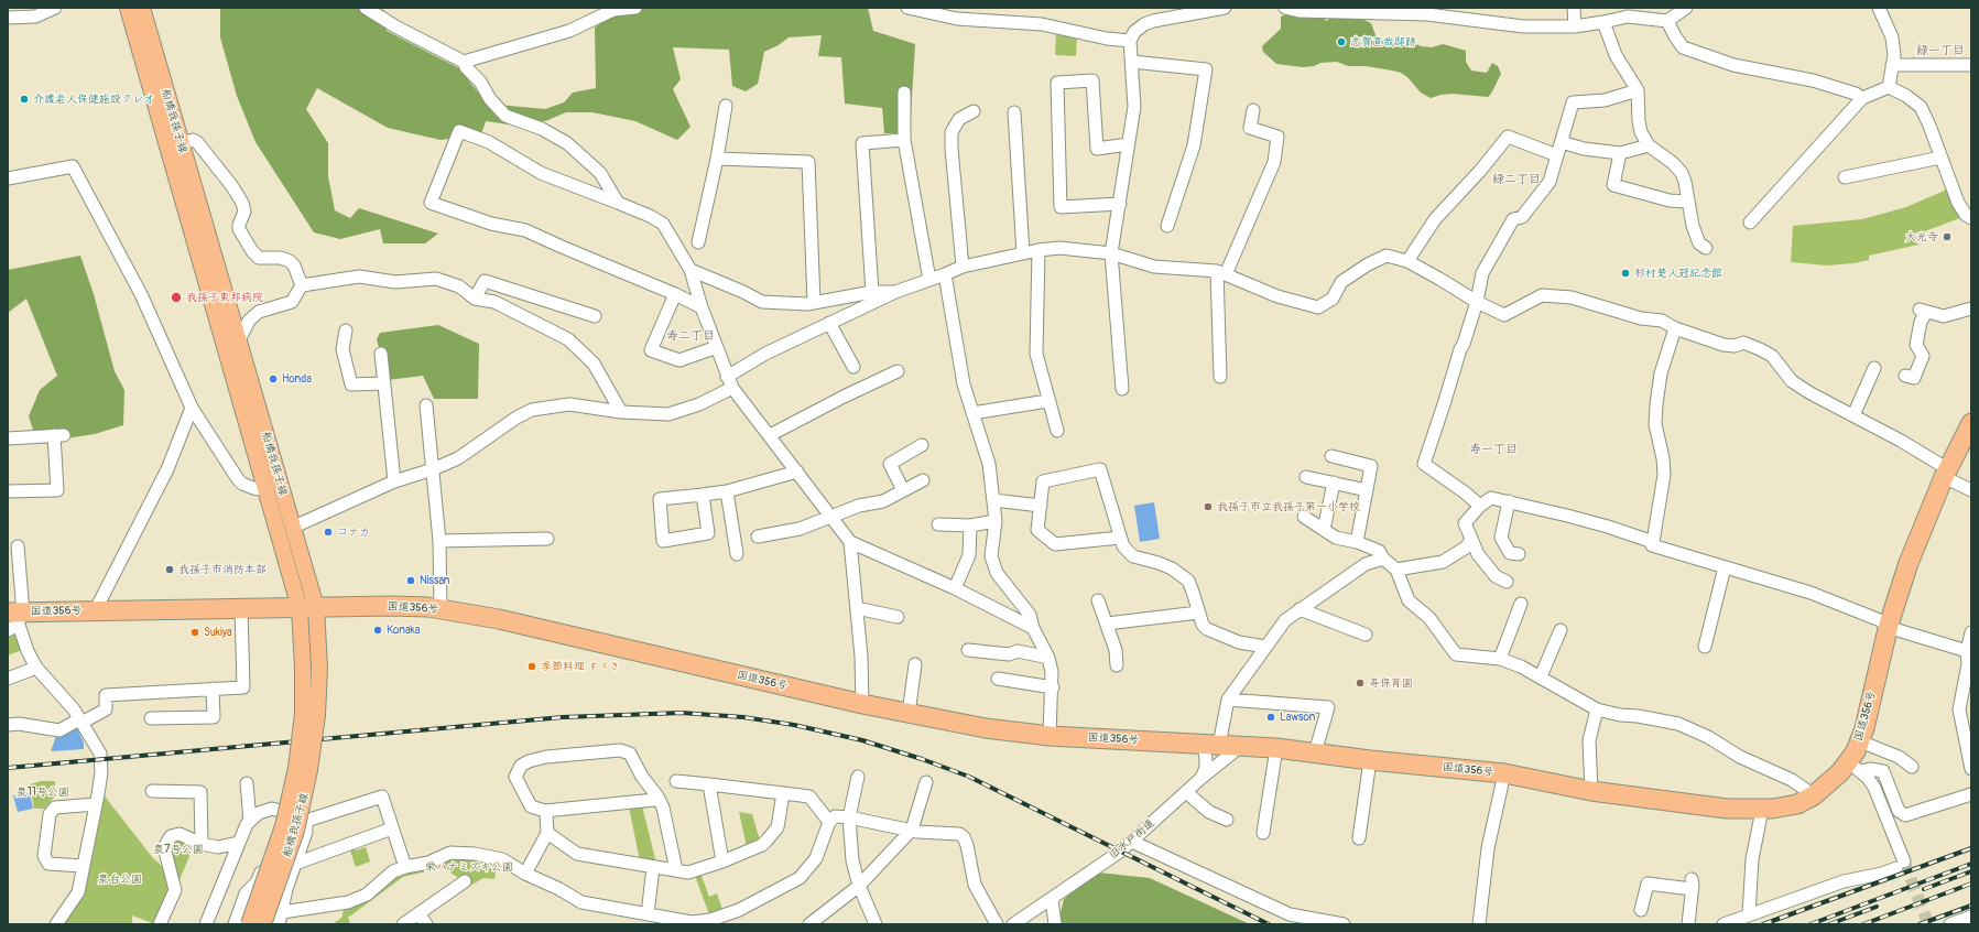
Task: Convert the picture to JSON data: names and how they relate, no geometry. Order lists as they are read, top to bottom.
{
  "streets": {
    "highway": ["国道356号"],
    "main road": ["船橋我孫子線"],
    "street": ["旧水戸街道"]
  },
  "crossings": [
    ["船橋我孫子線", "国道356号"],
    ["国道356号", "旧水戸街道"]
  ],
  "districts": [
    "緑一丁目",
    "緑二丁目",
    "寿二丁目",
    "寿一丁目"
  ],
  "parks": [
    "泉11号公園",
    "泉7号公園",
    "栄ハナミズキ公園",
    "泉台公園"
  ],
  "places": [
    "志賀直哉邸跡",
    "介護老人保健施設クレオ",
    "大光寺",
    "杉村楚人冠記念館",
    "我孫子東邦病院",
    "Honda",
    "我孫子市立我孫子第一小学校",
    "コナカ",
    "我孫子市消防本部",
    "Nissan",
    "Konaka",
    "Sukiya",
    "季節料理 すゞき",
    "寿保育園",
    "Lawson"
  ]
}
